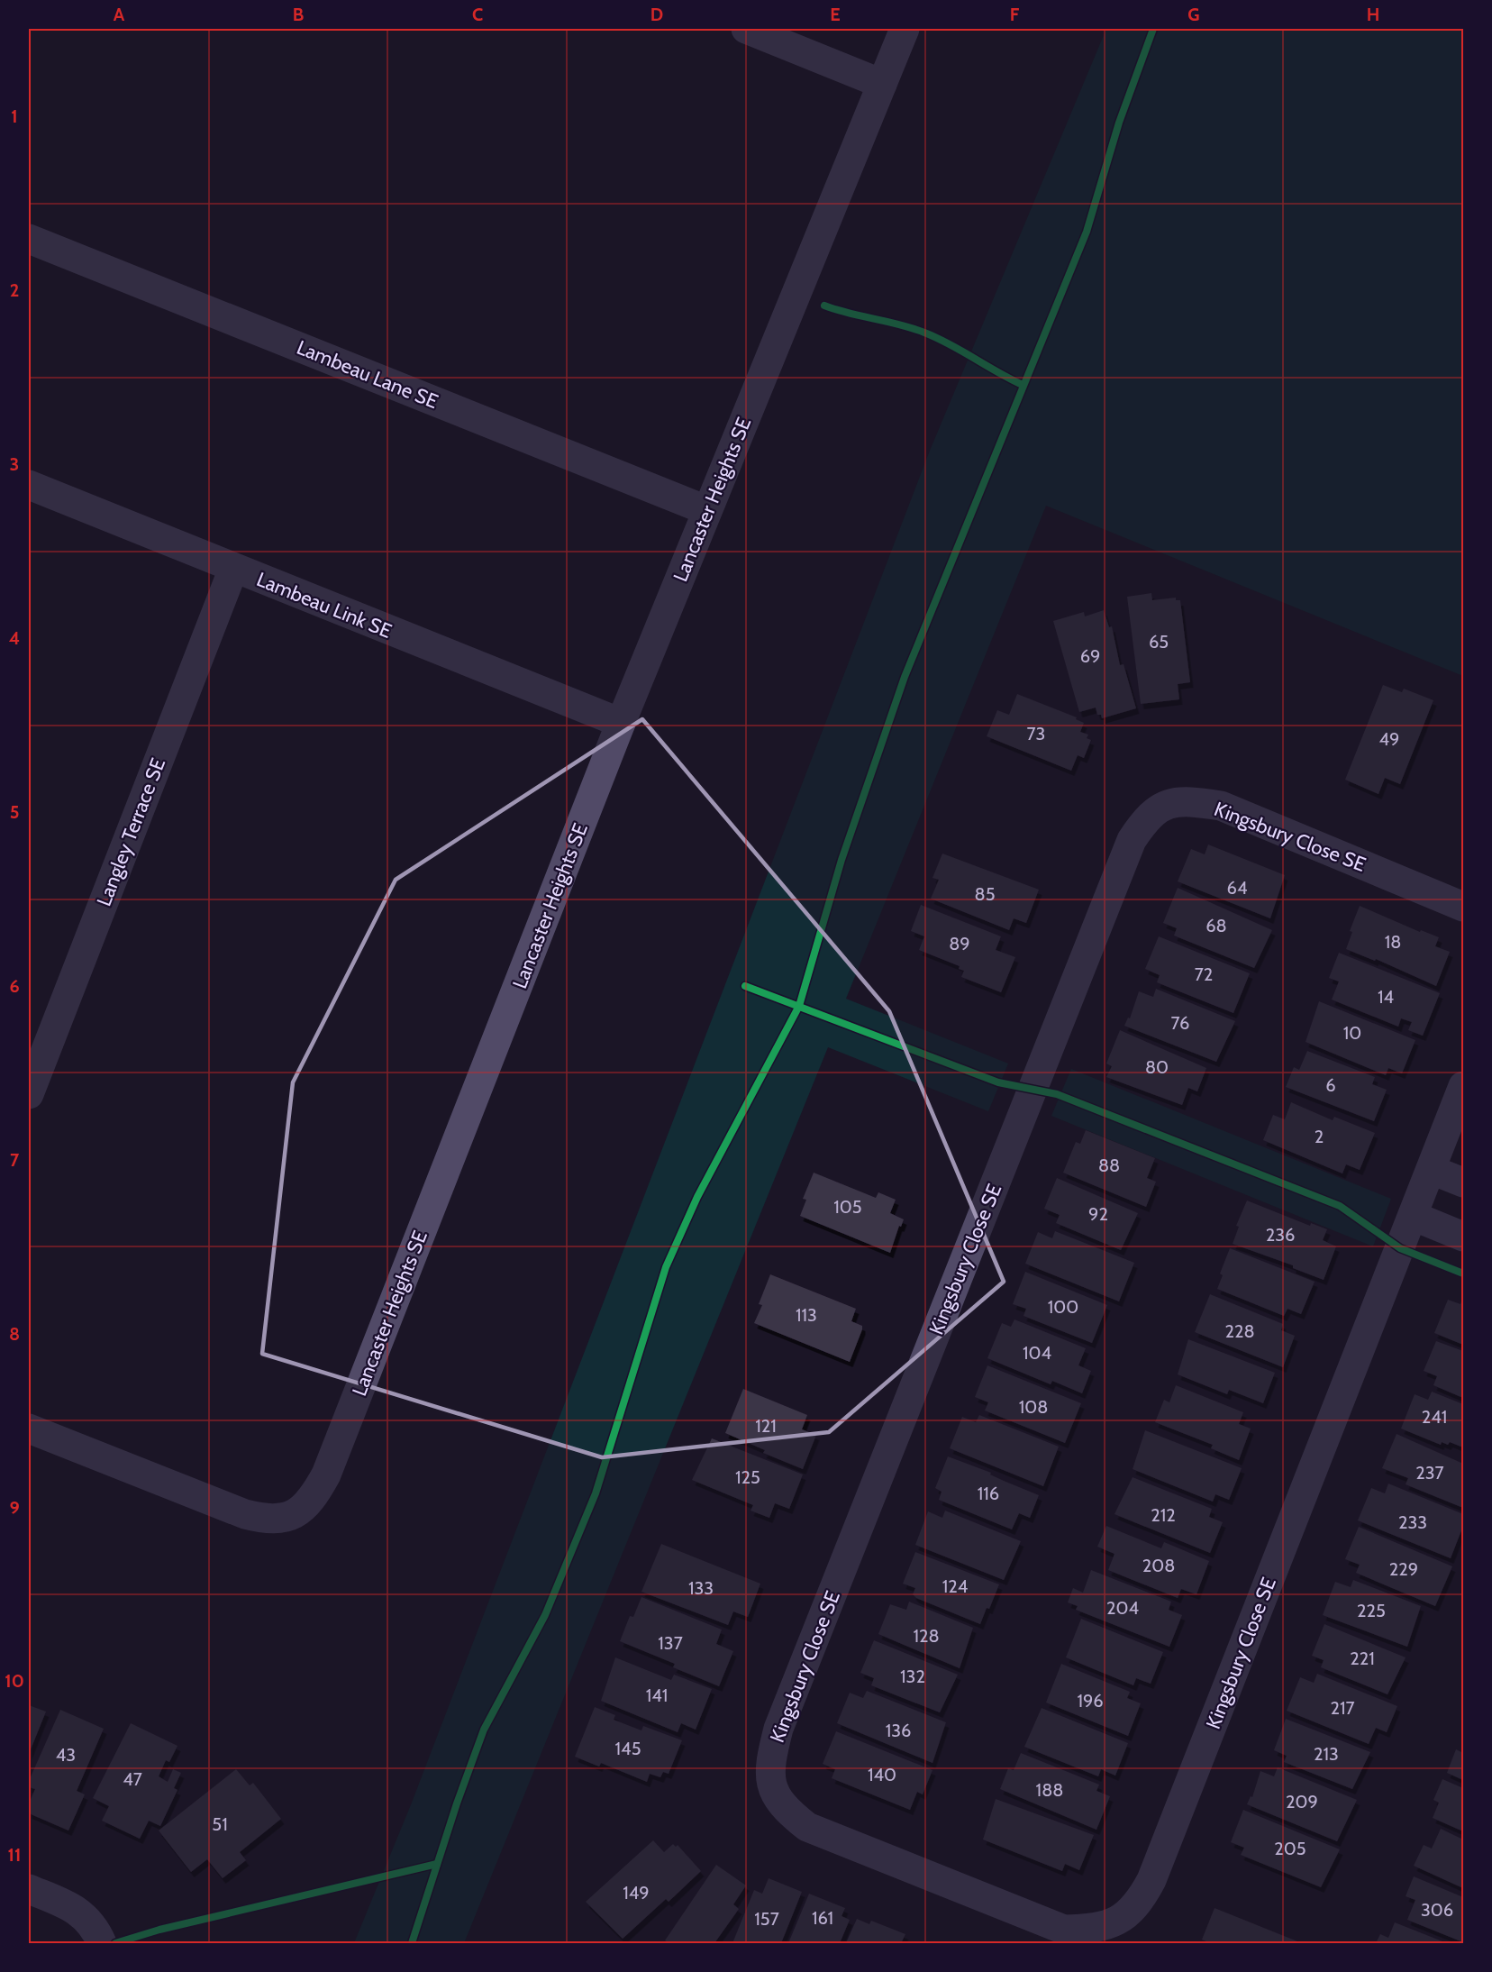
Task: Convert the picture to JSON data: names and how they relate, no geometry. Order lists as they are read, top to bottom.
{
  "streets": {
    "street": [
      "Lambeau Lane SE",
      "Lancaster Heights SE",
      "Lambeau Link SE",
      "Langley Terrace SE",
      "Kingsbury Close SE"
    ]
  },
  "crossings": [
    ["Lambeau Lane SE", "Lancaster Heights SE"],
    ["Lancaster Heights SE", "Lambeau Link SE"],
    ["Lambeau Link SE", "Langley Terrace SE"]
  ],
  "house_numbers": [
    "65",
    "69",
    "73",
    "49",
    "64",
    "85",
    "68",
    "18",
    "89",
    "72",
    "14",
    "76",
    "10",
    "80",
    "6",
    "2",
    "88",
    "105",
    "92",
    "236",
    "100",
    "113",
    "228",
    "104",
    "108",
    "241",
    "121",
    "237",
    "125",
    "116",
    "212",
    "233",
    "208",
    "229",
    "124",
    "133",
    "204",
    "225",
    "128",
    "137",
    "221",
    "132",
    "141",
    "196",
    "217",
    "136",
    "145",
    "213",
    "43",
    "140",
    "47",
    "188",
    "209",
    "51",
    "205",
    "149",
    "306",
    "161",
    "157"
  ],
  "grid": {
    "columns": [
      "A",
      "B",
      "C",
      "D",
      "E",
      "F",
      "G",
      "H"
    ],
    "rows": [
      "1",
      "2",
      "3",
      "4",
      "5",
      "6",
      "7",
      "8",
      "9",
      "10",
      "11"
    ]
  }
}
